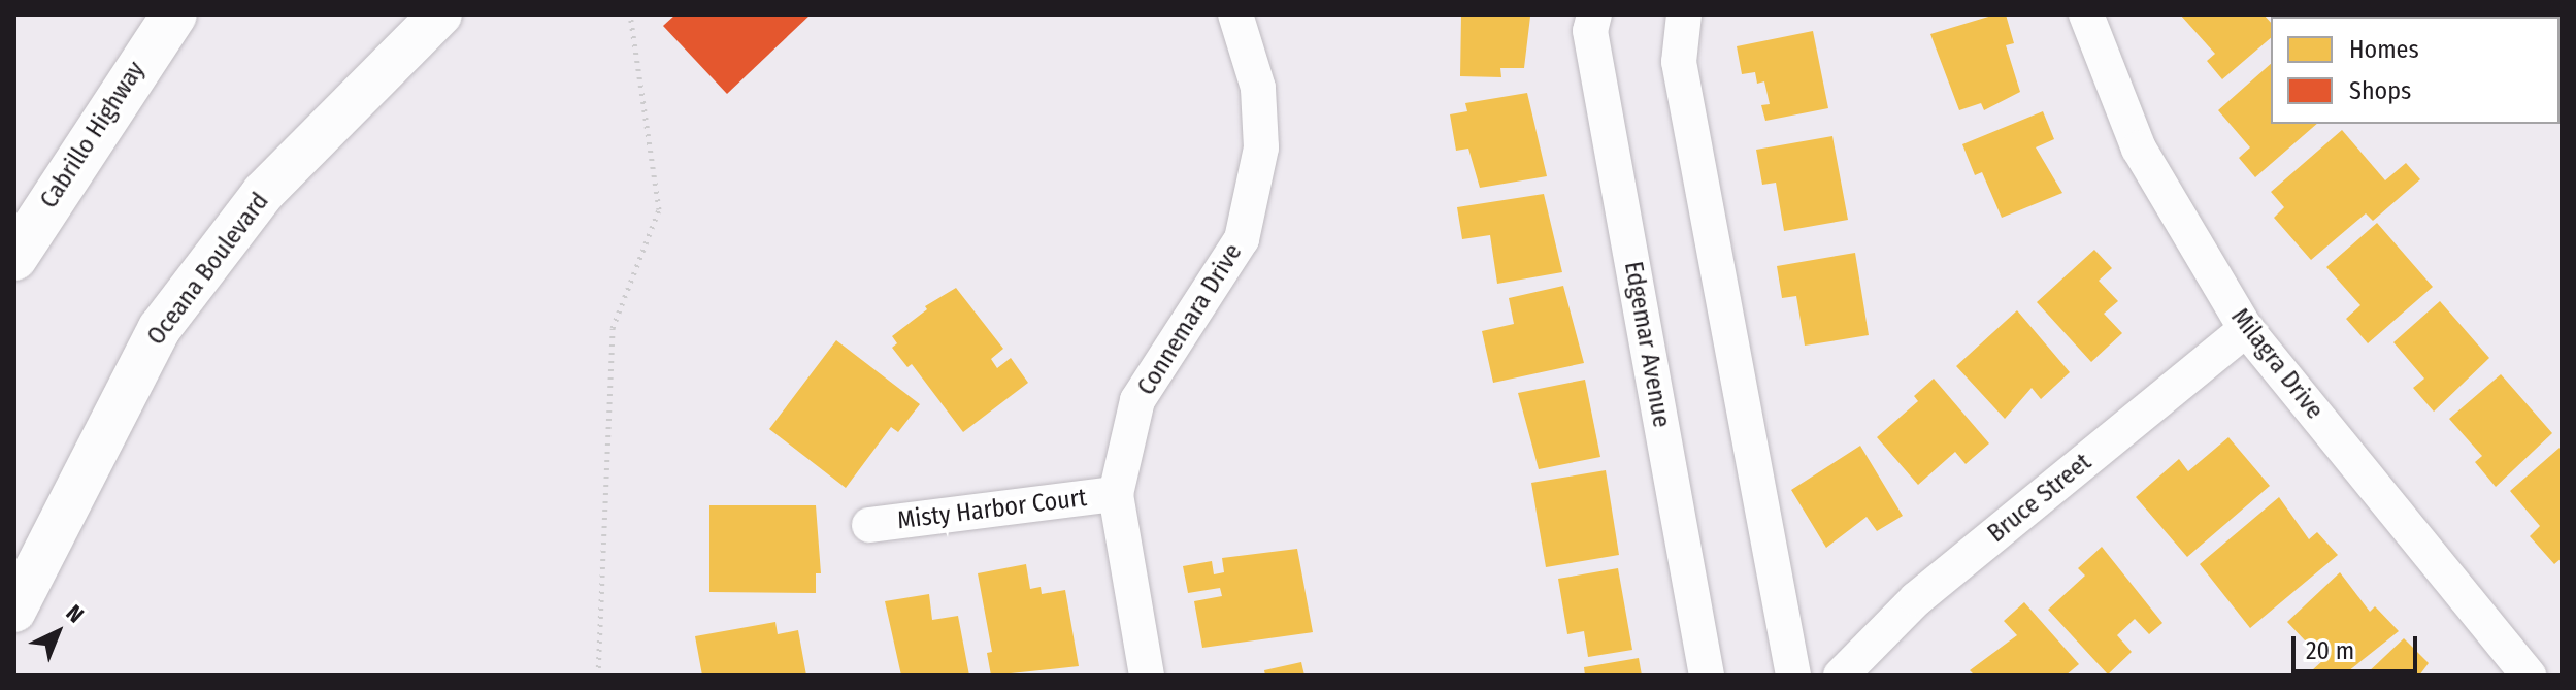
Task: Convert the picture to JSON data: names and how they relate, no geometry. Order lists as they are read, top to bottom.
{
  "streets": {
    "highway": ["Cabrillo Highway"],
    "street": [
      "Oceana Boulevard",
      "Connemara Drive",
      "Edgemar Avenue",
      "Milagra Drive",
      "Bruce Street",
      "Misty Harbor Court"
    ]
  },
  "crossings": [
    ["Connemara Drive", "Misty Harbor Court"],
    ["Milagra Drive", "Bruce Street"]
  ],
  "legend": ["Homes", "Shops"],
  "scale_bar": "20 m",
  "north": "top right"
}
